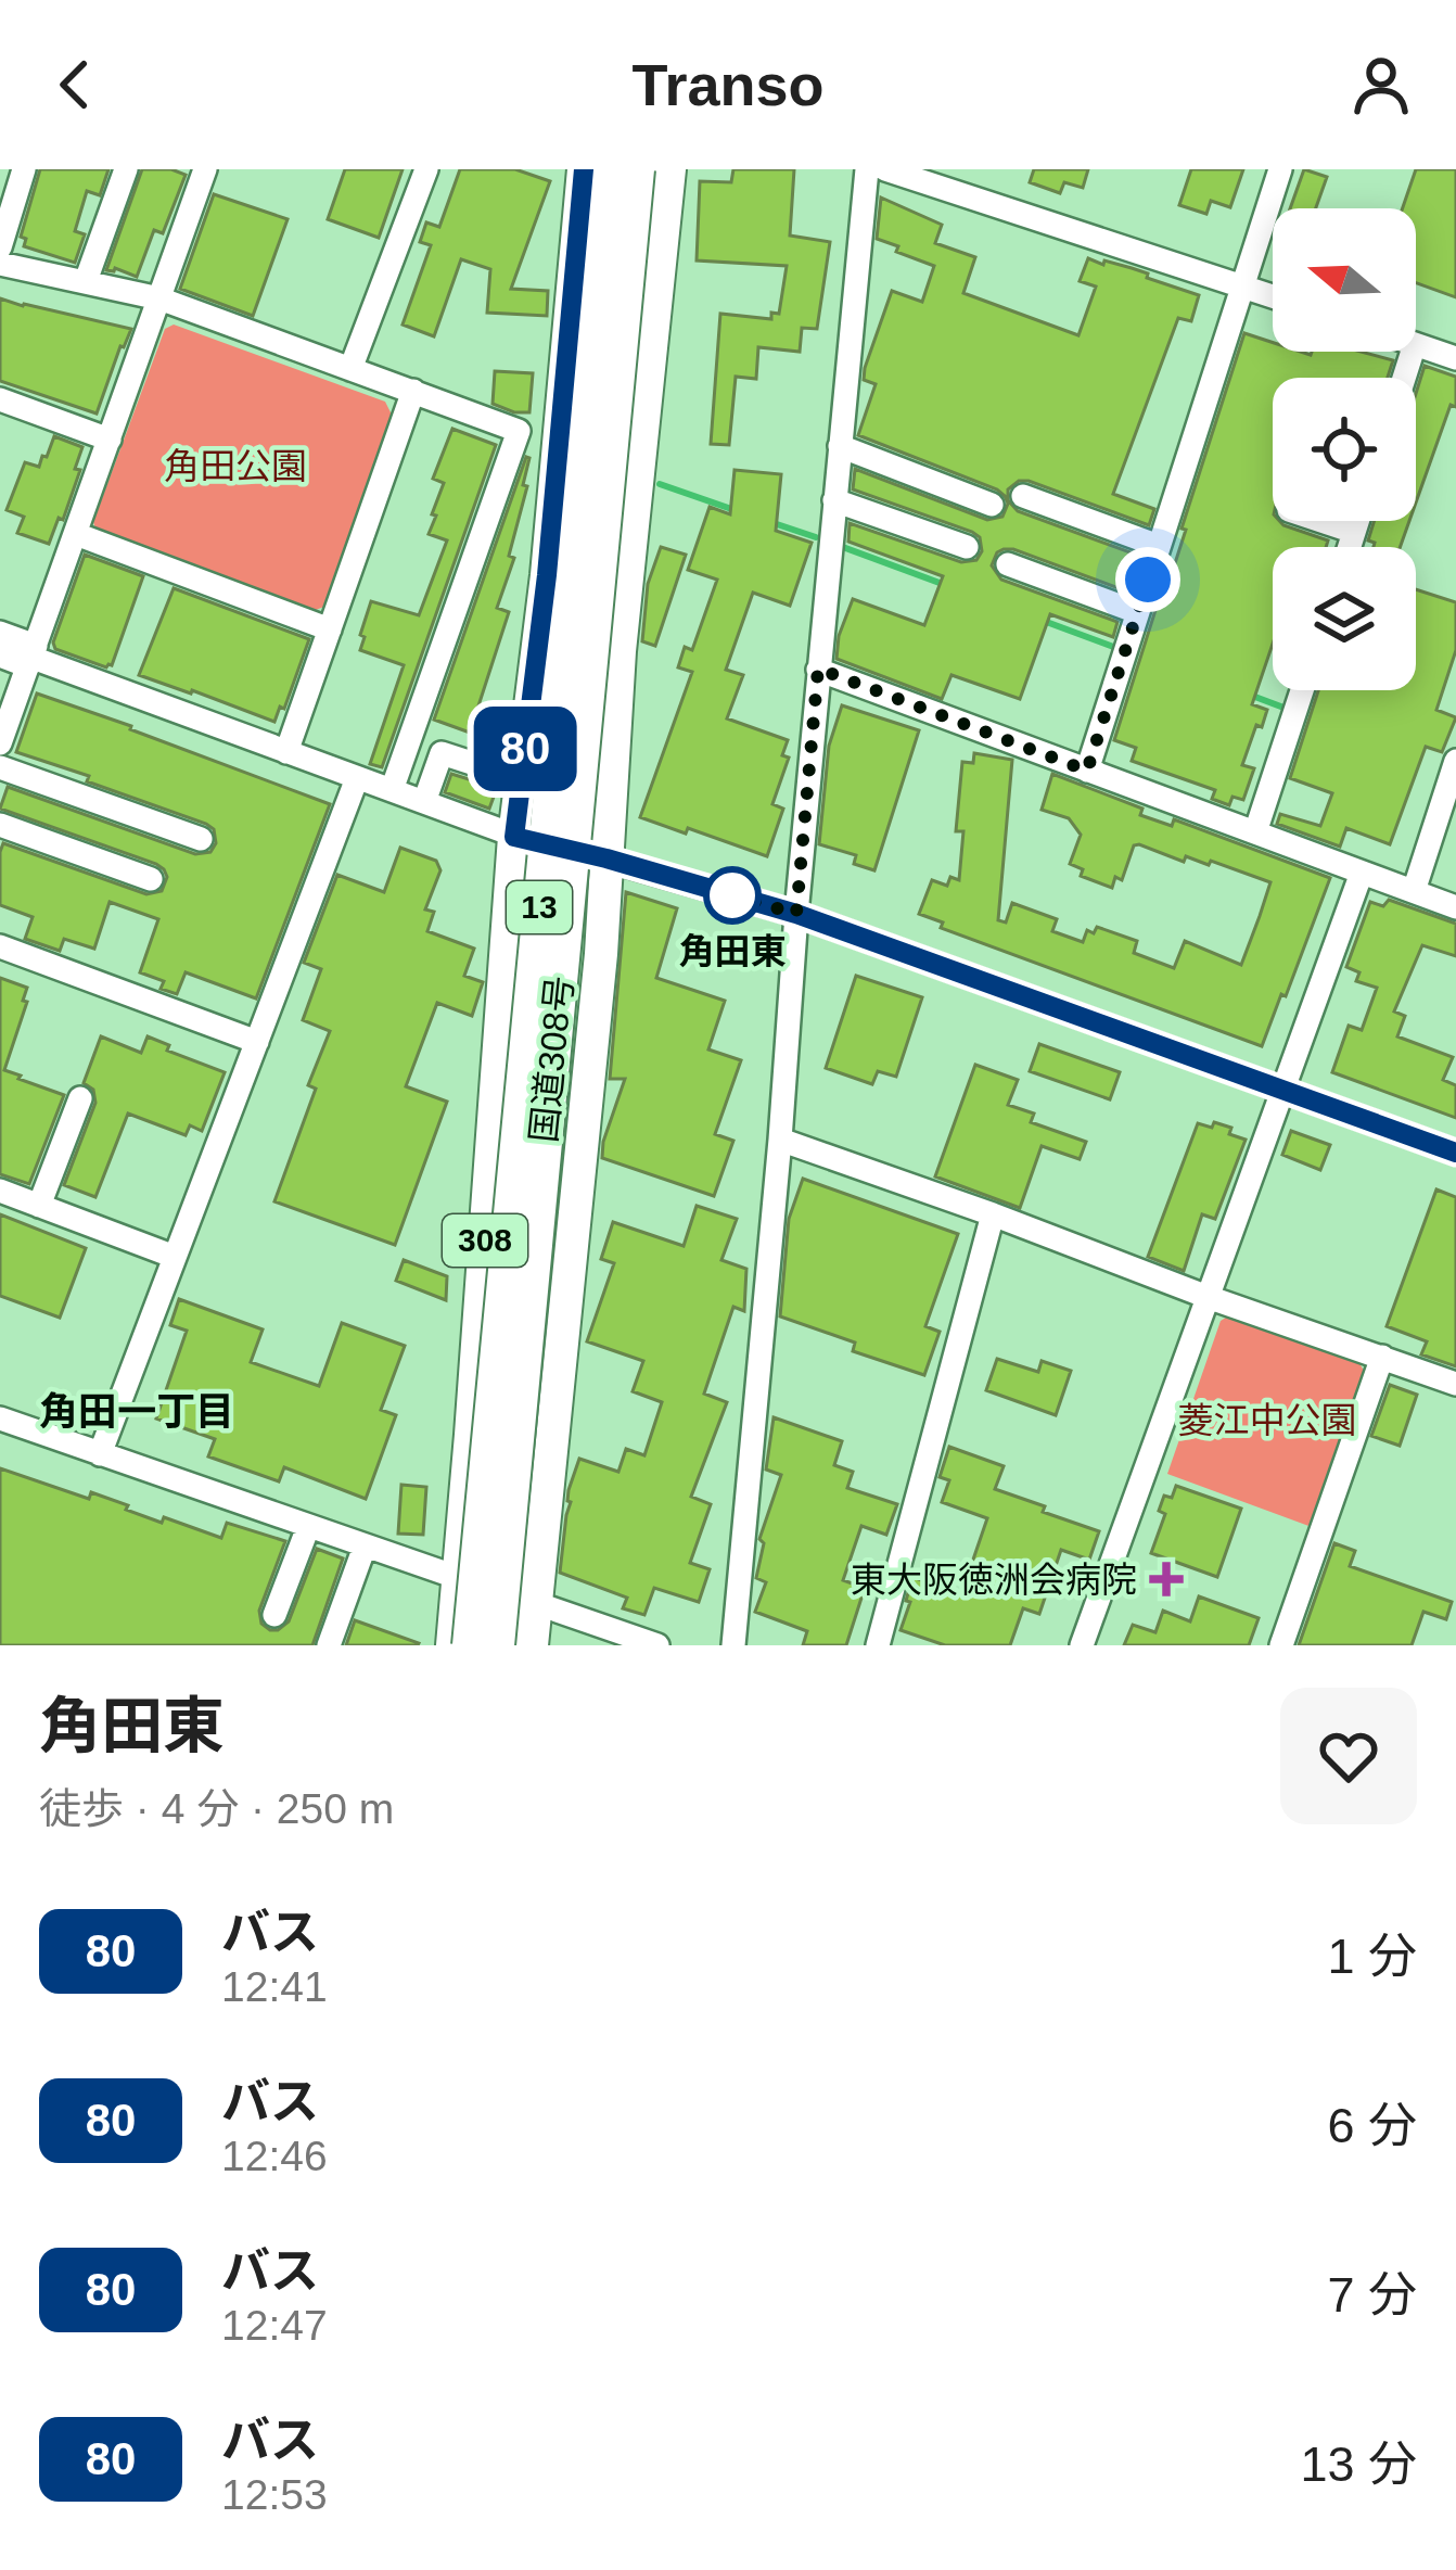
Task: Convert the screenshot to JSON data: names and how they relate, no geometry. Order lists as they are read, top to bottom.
{
  "streets": {
    "highway": ["13", "国道308号", "308"]
  },
  "districts": ["角田一丁目"],
  "parks": ["角田公園", "菱江中公園"],
  "places": {
    "other": ["角田東"],
    "health": ["東大阪徳洲会病院"]
  },
  "lines": ["bus line 80"],
  "north": "left",
  "page": {
    "header": "Transo",
    "on_map": "80",
    "heading": ["角田東", "徒歩 · 4 分 · 250 m"],
    "list": [
      {
        "mark": "80",
        "name": "バス",
        "note": "12:41",
        "value": "1 分"
      },
      {
        "mark": "80",
        "name": "バス",
        "note": "12:46",
        "value": "6 分"
      },
      {
        "mark": "80",
        "name": "バス",
        "note": "12:47",
        "value": "7 分"
      },
      {
        "mark": "80",
        "name": "バス",
        "note": "12:53",
        "value": "13 分"
      }
    ]
  }
}
